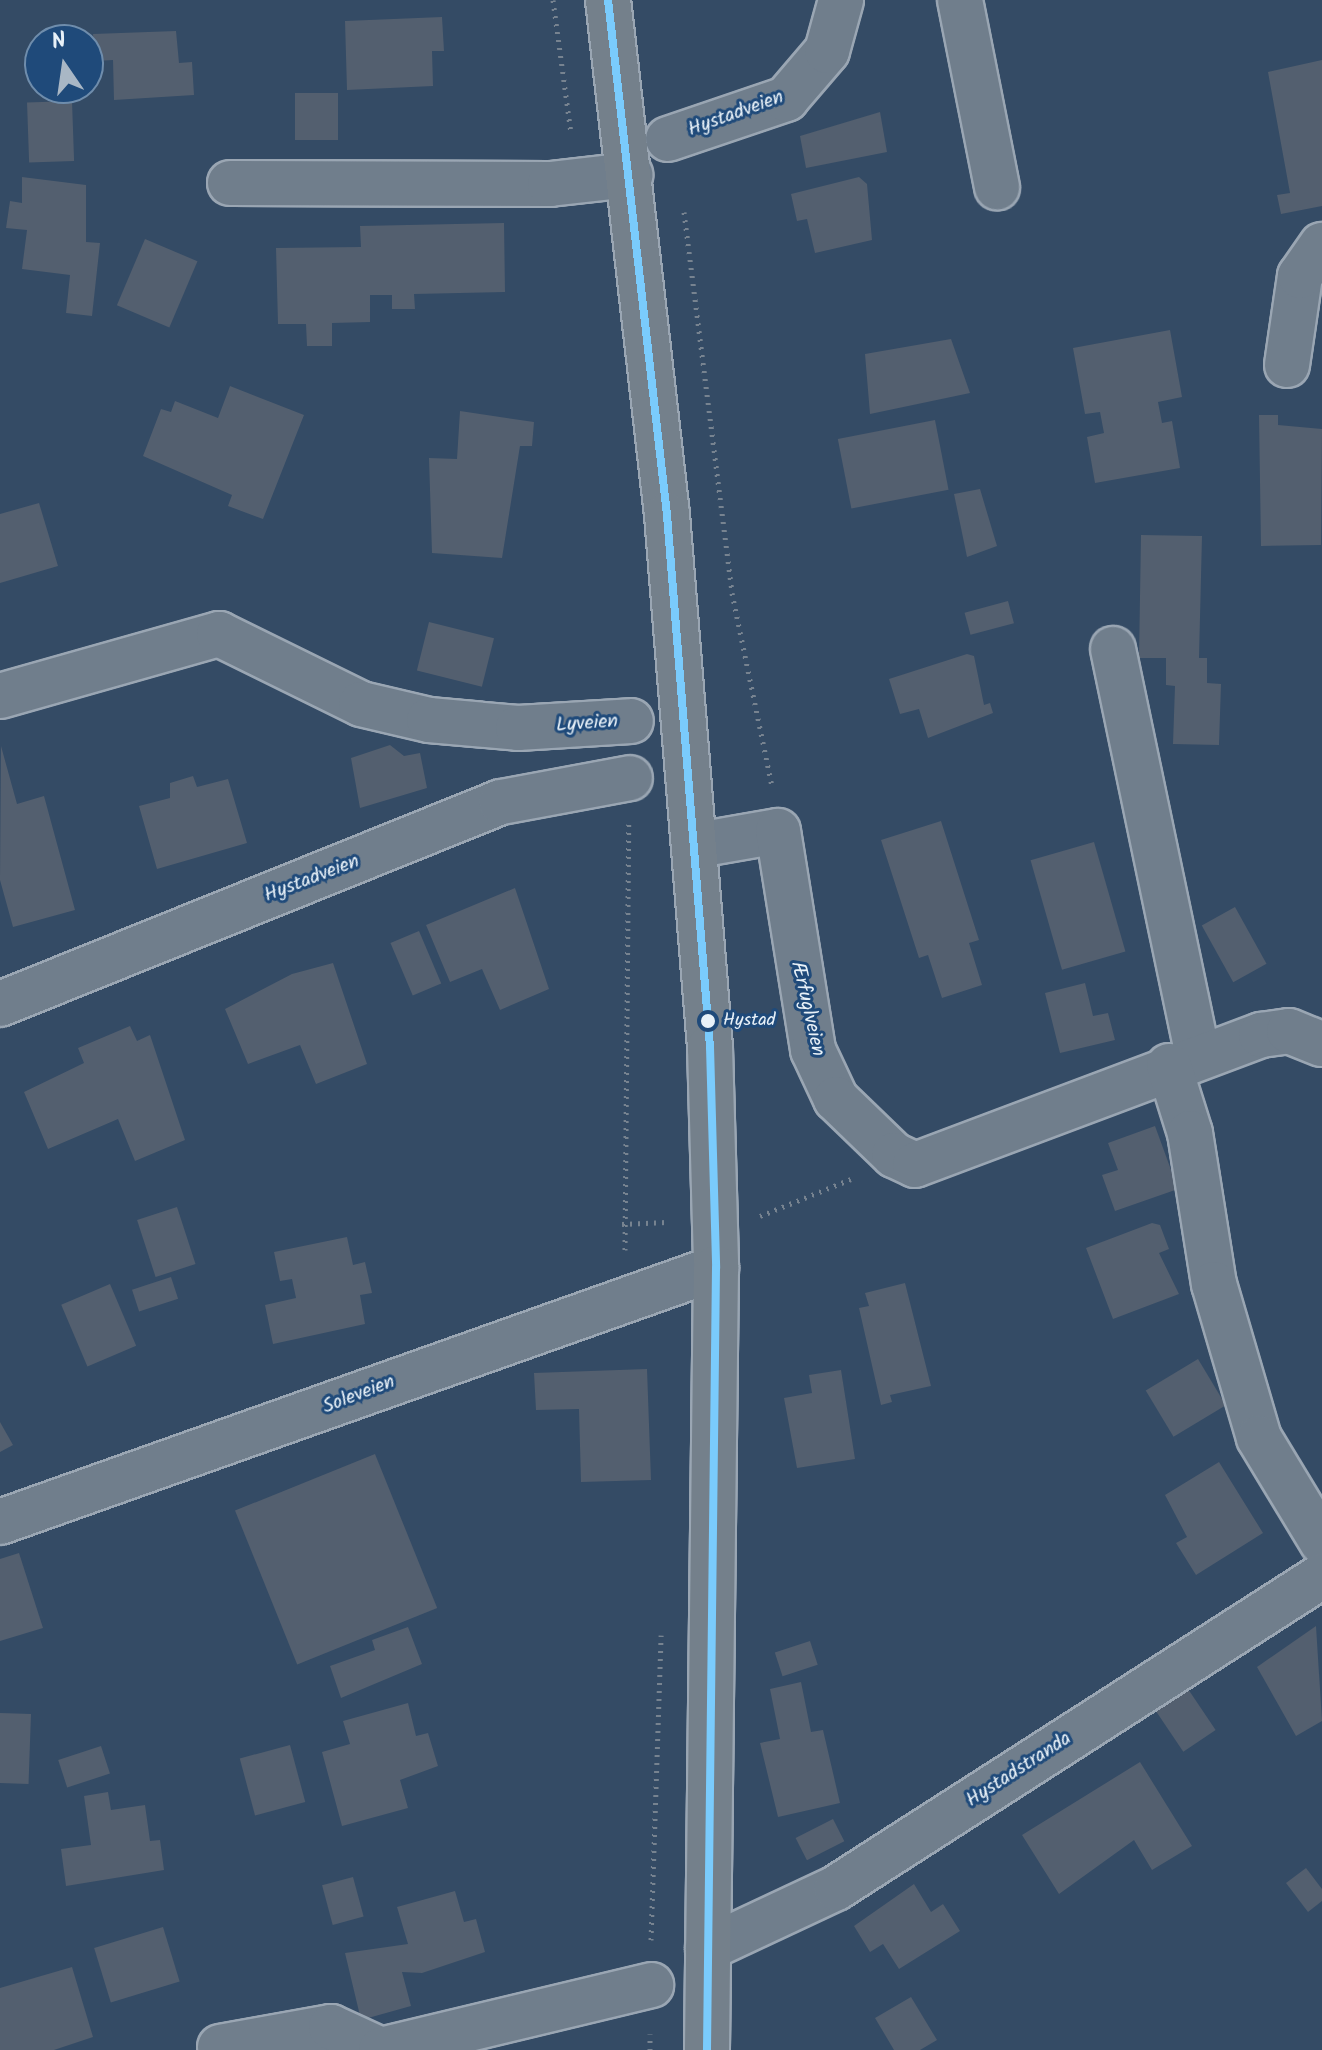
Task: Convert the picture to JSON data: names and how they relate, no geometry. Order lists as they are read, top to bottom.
{
  "streets": {
    "street": [
      "Hystadveien",
      "Lyveien",
      "Ærfuglveien",
      "Soleveien",
      "Hystadstranda"
    ]
  },
  "places": ["Hystad"],
  "north": "top"
}
